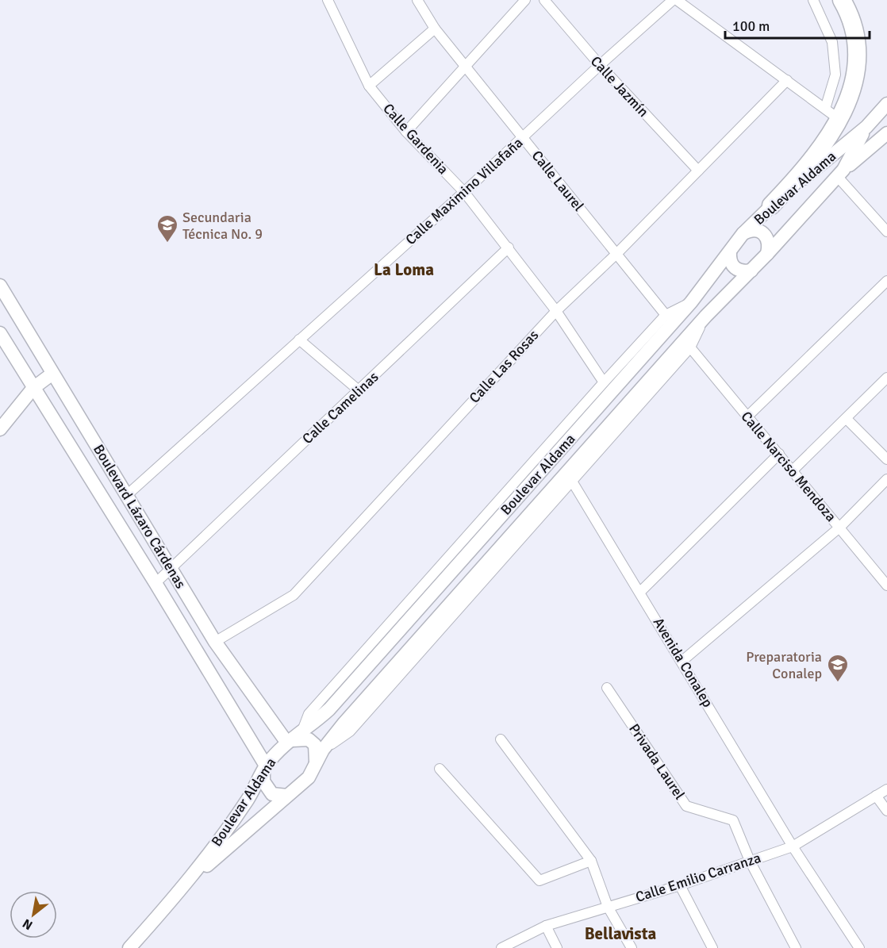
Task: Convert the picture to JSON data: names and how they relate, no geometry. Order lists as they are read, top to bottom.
{
  "streets": {
    "street": [
      "Calle Jazmín",
      "Calle Gardenia",
      "Calle Laurel",
      "Boulevar Aldama",
      "Calle Maximino Villafaña",
      "Calle Las Rosas",
      "Calle Camelinas",
      "Calle Narciso Mendoza",
      "Boulevard Lázaro Cárdenas",
      "Avenida Conalep",
      "Privada Laurel",
      "Calle Emilio Carranza"
    ]
  },
  "crossings": [
    ["Calle Jazmín", "Calle Maximino Villafaña"],
    ["Calle Jazmín", "Calle Las Rosas"],
    ["Calle Gardenia", "Calle Maximino Villafaña"],
    ["Calle Gardenia", "Calle Las Rosas"],
    ["Calle Gardenia", "Calle Camelinas"],
    ["Calle Laurel", "Calle Maximino Villafaña"],
    ["Calle Laurel", "Calle Las Rosas"],
    ["Boulevar Aldama", "Calle Narciso Mendoza"],
    ["Boulevar Aldama", "Boulevard Lázaro Cárdenas"],
    ["Boulevar Aldama", "Avenida Conalep"],
    ["Calle Maximino Villafaña", "Boulevard Lázaro Cárdenas"],
    ["Calle Las Rosas", "Boulevard Lázaro Cárdenas"],
    ["Calle Camelinas", "Boulevard Lázaro Cárdenas"],
    ["Avenida Conalep", "Calle Emilio Carranza"],
    ["Privada Laurel", "Calle Emilio Carranza"]
  ],
  "districts": ["La Loma", "Bellavista"],
  "places": {
    "school or university": ["Secundaria Técnica No. 9", "Preparatoria Conalep"]
  },
  "scale_bar": "100 m",
  "north": "bottom left"
}
